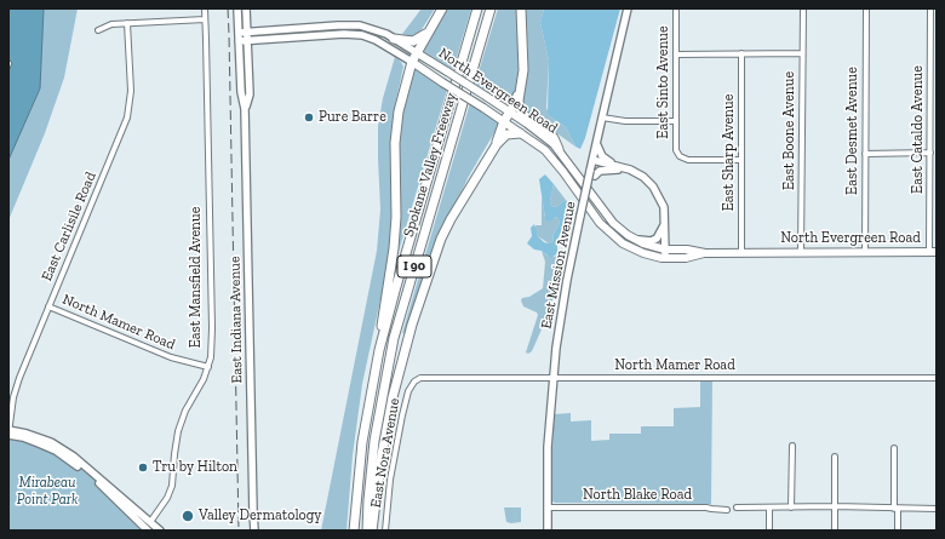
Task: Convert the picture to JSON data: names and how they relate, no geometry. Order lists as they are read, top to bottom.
{
  "streets": {
    "highway": ["Spokane Valley Freeway", "I 90"],
    "main road": ["North Evergreen Road"],
    "street": [
      "East Sinto Avenue",
      "East Cataldo Avenue",
      "East Boone Avenue",
      "East Desmet Avenue",
      "East Sharp Avenue",
      "East Carlisile Road",
      "East Mission Avenue",
      "East Mansfield Avenue",
      "East Indiana Avenue",
      "North Mamer Road",
      "East Nora Avenue",
      "North Blake Road"
    ]
  },
  "crossings": [
    ["East Sinto Avenue", "East Sharp Avenue"],
    ["North Evergreen Road", "East Cataldo Avenue"],
    ["North Evergreen Road", "East Boone Avenue"],
    ["North Evergreen Road", "East Desmet Avenue"],
    ["North Evergreen Road", "East Sharp Avenue"],
    ["North Evergreen Road", "East Indiana Avenue"],
    ["East Carlisile Road", "North Mamer Road"],
    ["East Mission Avenue", "North Mamer Road"],
    ["East Mission Avenue", "North Blake Road"],
    ["East Mansfield Avenue", "North Mamer Road"],
    ["North Mamer Road", "East Nora Avenue"]
  ],
  "parks": ["Mirabeau Point Park"],
  "places": ["Pure Barre", "Tru by Hilton", "Valley Dermatology"]
}
